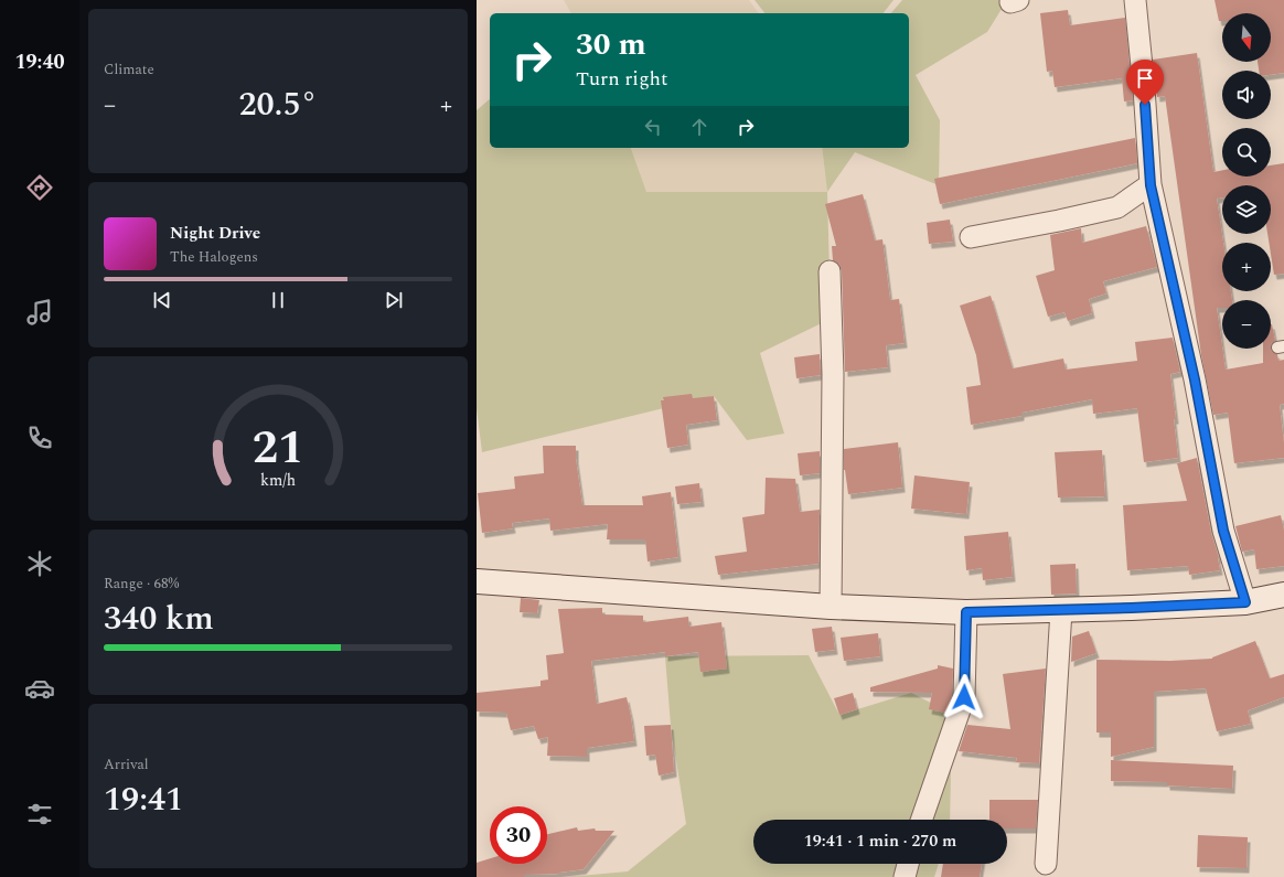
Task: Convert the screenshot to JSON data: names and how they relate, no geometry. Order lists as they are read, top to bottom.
{
  "north": "bottom",
  "page": {
    "tabs": "19:40",
    "tile": [
      "Climate",
      ["Range · 68%", "340 km"],
      ["Arrival", "19:41"]
    ],
    "map_buttons": ["+", "−"],
    "turn": ["30 m", "Turn right"],
    "heat": ["−", "20.5°", "+"],
    "song": ["Night Drive", "The Halogens"],
    "limit": "30",
    "trip": "19:41 · 1 min · 270 m",
    "gauge": ["21", "km/h"]
  }
}
